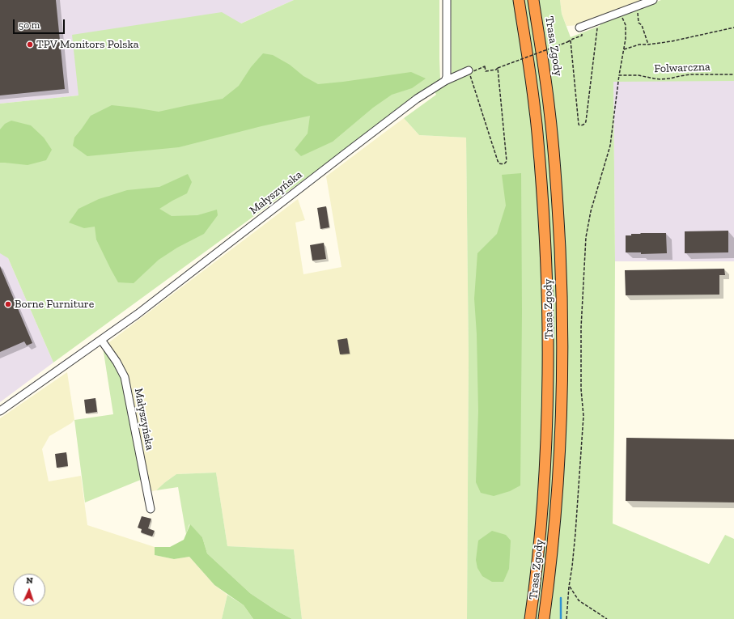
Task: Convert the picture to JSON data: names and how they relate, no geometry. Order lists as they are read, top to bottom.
{
  "streets": {
    "highway": ["Trasa Zgody"],
    "street": ["Małyszyńska"],
    "path": ["Folwarczna"]
  },
  "places": ["TPV Monitors Polska", "Borne Furniture"],
  "scale_bar": "50 m",
  "north": "top"
}
